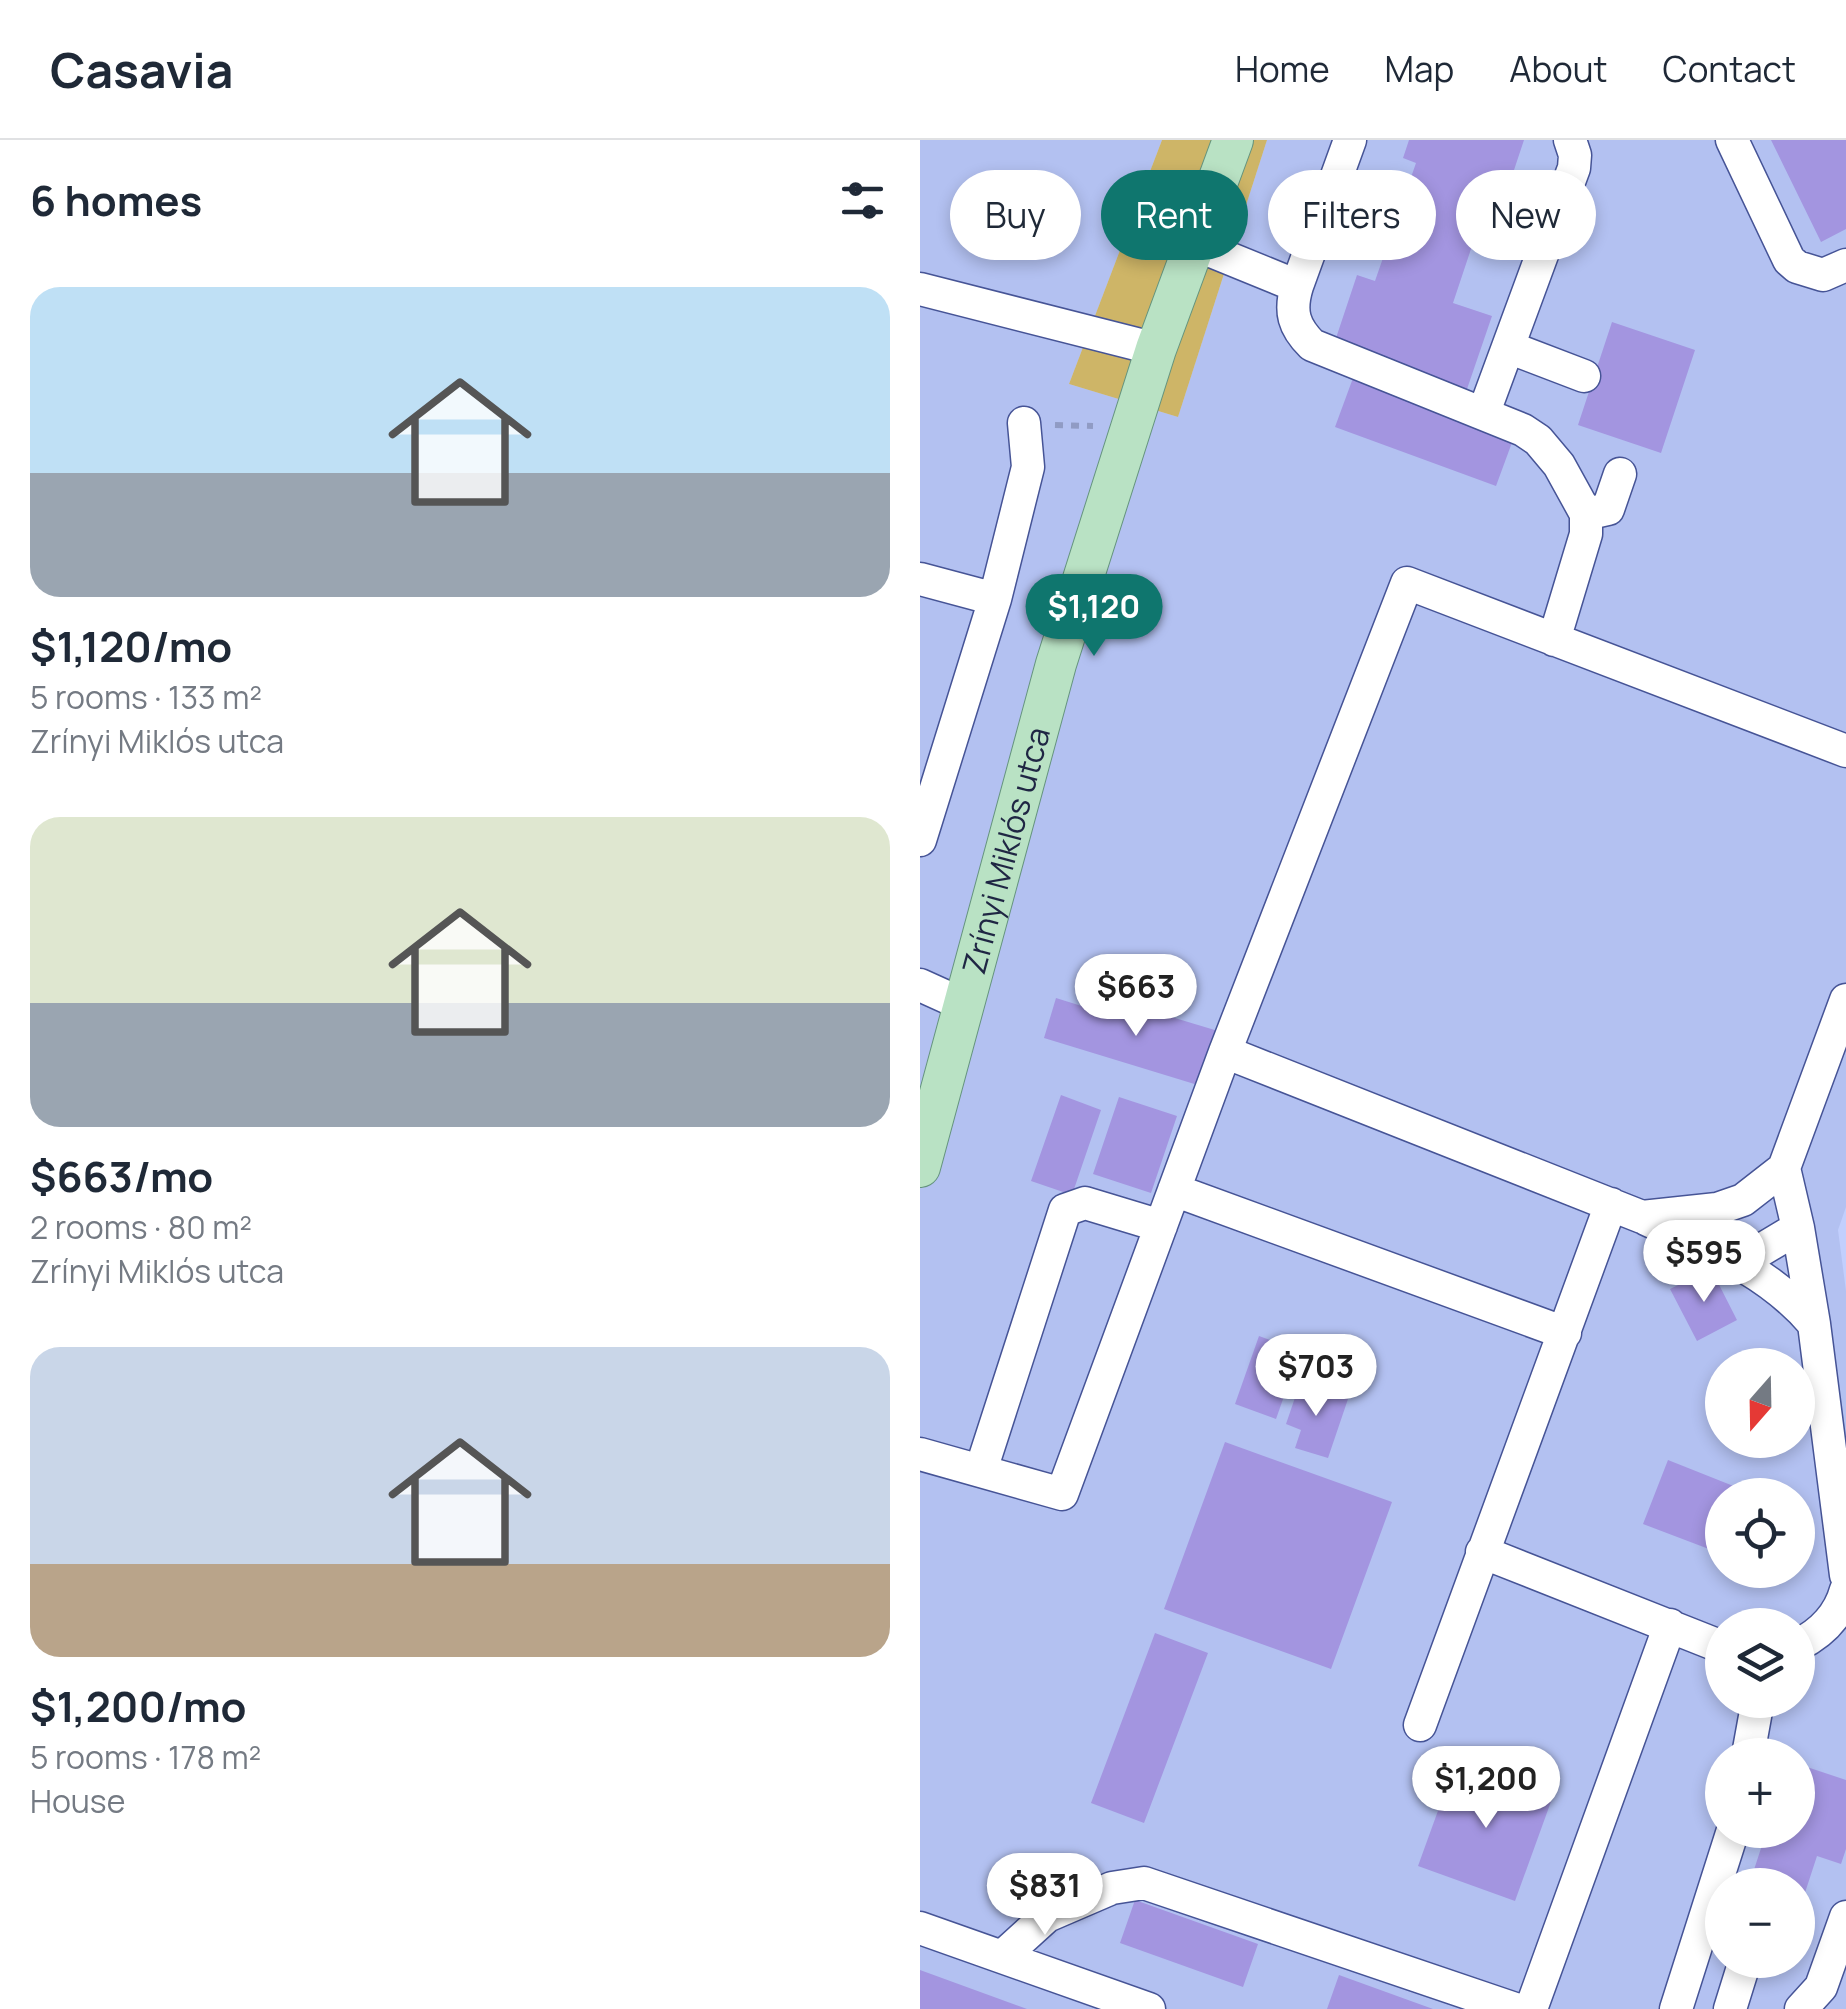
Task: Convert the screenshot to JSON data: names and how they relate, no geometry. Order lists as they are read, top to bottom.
{
  "streets": {
    "main road": ["Zrínyi Miklós utca"]
  },
  "north": "bottom",
  "page": {
    "header": "Casavia",
    "nav": [
      "Home",
      "Map",
      "About",
      "Contact"
    ],
    "heading": "6 homes",
    "chip": [
      "Buy",
      "Rent",
      "Filters",
      "New"
    ],
    "list": [
      {
        "name": "$1,120/mo",
        "note": "5 rooms · 133 m² · Zrínyi Miklós utca"
      },
      {
        "name": "$663/mo",
        "note": "2 rooms · 80 m² · Zrínyi Miklós utca"
      },
      {
        "name": "$1,200/mo",
        "note": "5 rooms · 178 m² · House"
      }
    ],
    "price": [
      "$1,120",
      "$663",
      "$595",
      "$703",
      "$1,200",
      "$831"
    ],
    "map_buttons": ["+", "−"]
  }
}
